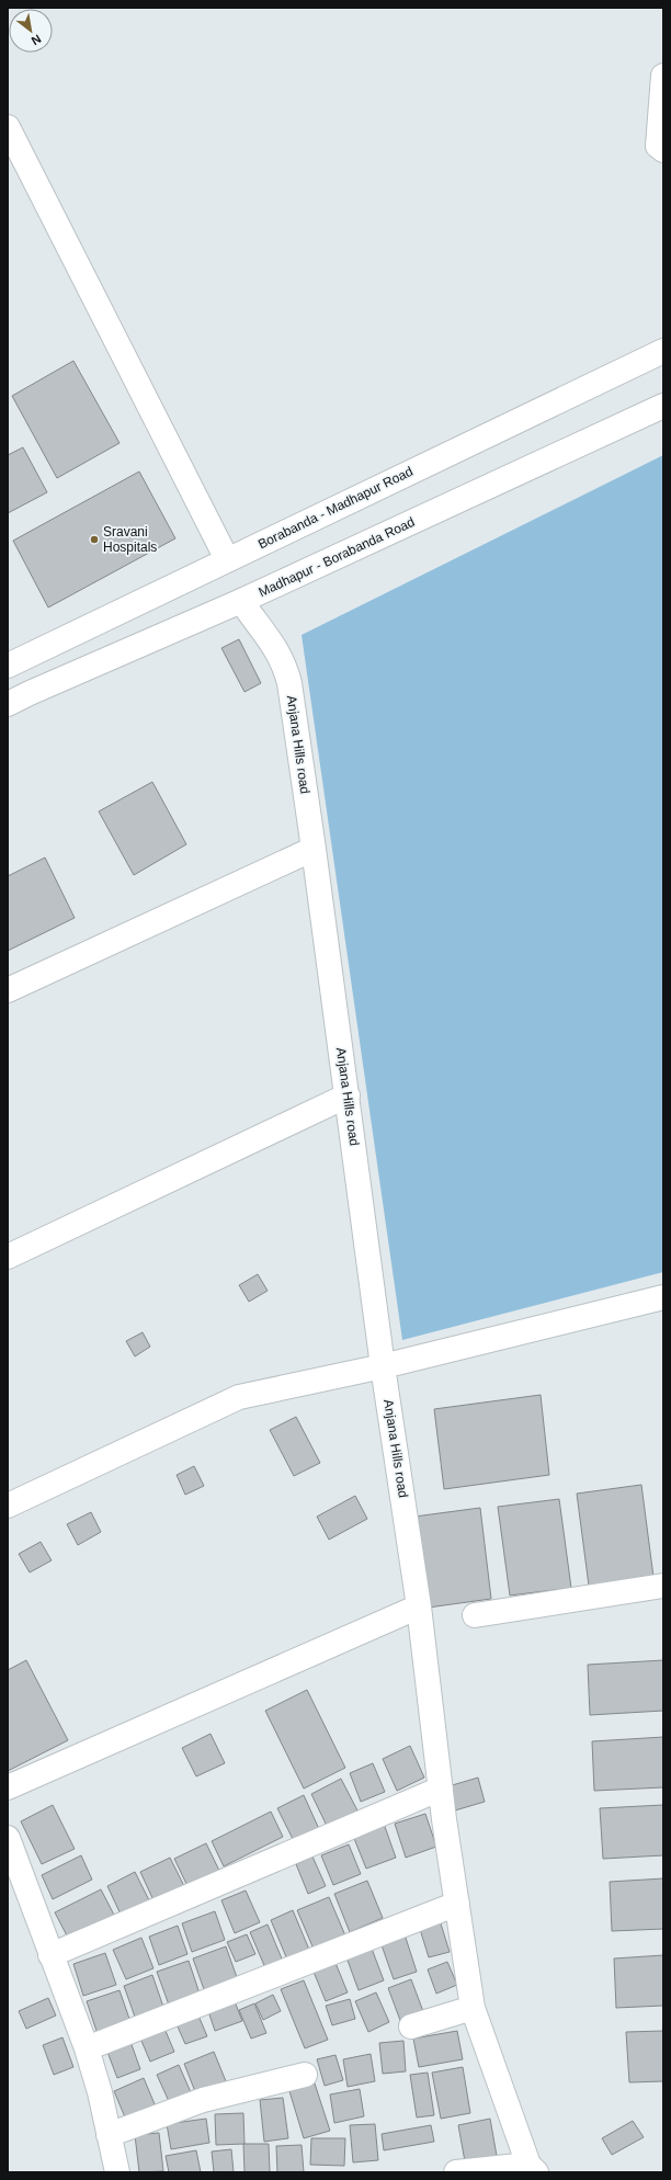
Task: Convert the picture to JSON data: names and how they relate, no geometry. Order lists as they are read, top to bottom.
{
  "streets": {
    "street": ["Borabanda - Madhapur Road", "Madhapur - Borabanda Road", "Anjana Hills road"]
  },
  "crossings": [
    ["Madhapur - Borabanda Road", "Anjana Hills road"]
  ],
  "places": ["Sravani Hospitals"],
  "north": "bottom right"
}
